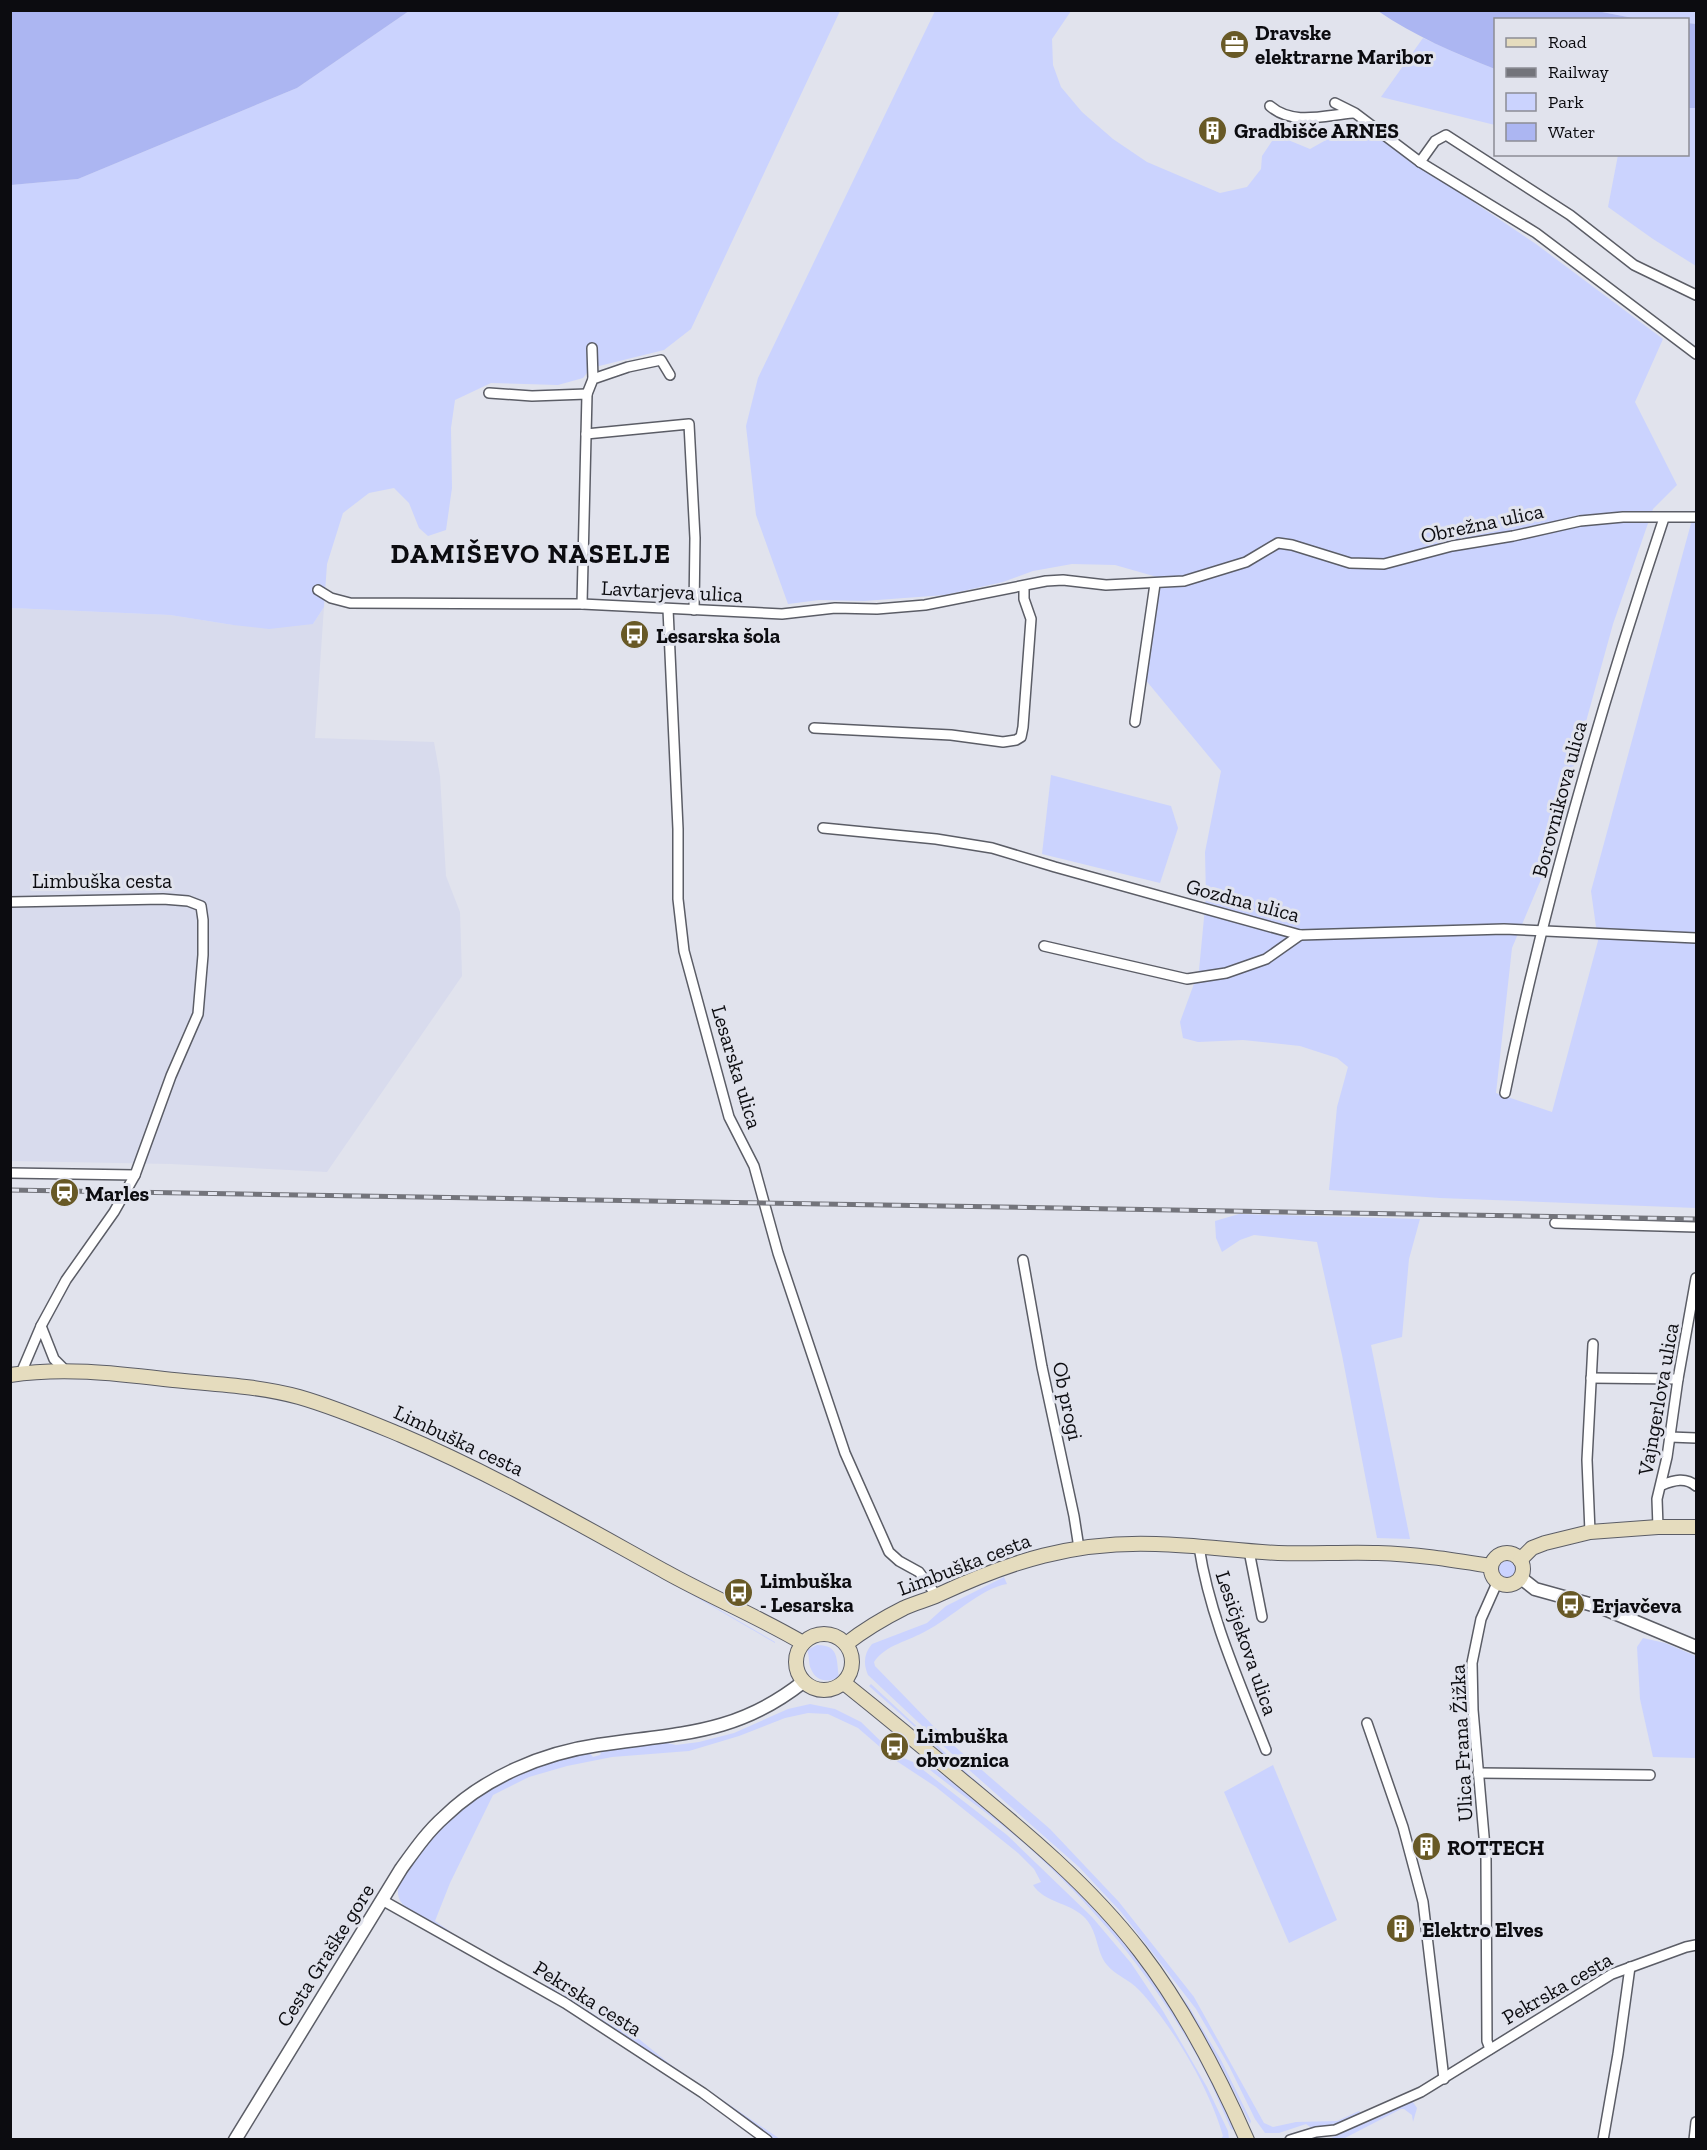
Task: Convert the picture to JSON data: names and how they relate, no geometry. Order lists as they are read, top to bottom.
{
  "streets": {
    "main road": ["Limbuška cesta"],
    "street": [
      "Obrežna ulica",
      "Lavtarjeva ulica",
      "Borovnikova ulica",
      "Gozdna ulica",
      "Lesarska ulica",
      "Vajngerlova ulica",
      "Ob progi",
      "Lesičjekova ulica",
      "Ulica Frana Žižka",
      "Cesta Graške gore",
      "Pekrska cesta"
    ]
  },
  "crossings": [
    ["Obrežna ulica", "Lavtarjeva ulica"],
    ["Obrežna ulica", "Borovnikova ulica"],
    ["Lavtarjeva ulica", "Lesarska ulica"],
    ["Borovnikova ulica", "Gozdna ulica"],
    ["Limbuška cesta", "Lesarska ulica"],
    ["Limbuška cesta", "Ob progi"],
    ["Limbuška cesta", "Lesičjekova ulica"],
    ["Limbuška cesta", "Ulica Frana Žižka"],
    ["Limbuška cesta", "Cesta Graške gore"],
    ["Ulica Frana Žižka", "Pekrska cesta"],
    ["Cesta Graške gore", "Pekrska cesta"]
  ],
  "districts": ["DAMIŠEVO NASELJE"],
  "places": {
    "office": ["Dravske elektrarne Maribor"],
    "building": ["Gradbišče ARNES", "ROTTECH", "Elektro Elves"],
    "bus stop": [
      "Lesarska šola",
      "Limbuška - Lesarska",
      "Erjavčeva",
      "Limbuška obvoznica"
    ],
    "station": ["Marles"]
  },
  "legend": [
    "Road",
    "Railway",
    "Park",
    "Water"
  ]
}
